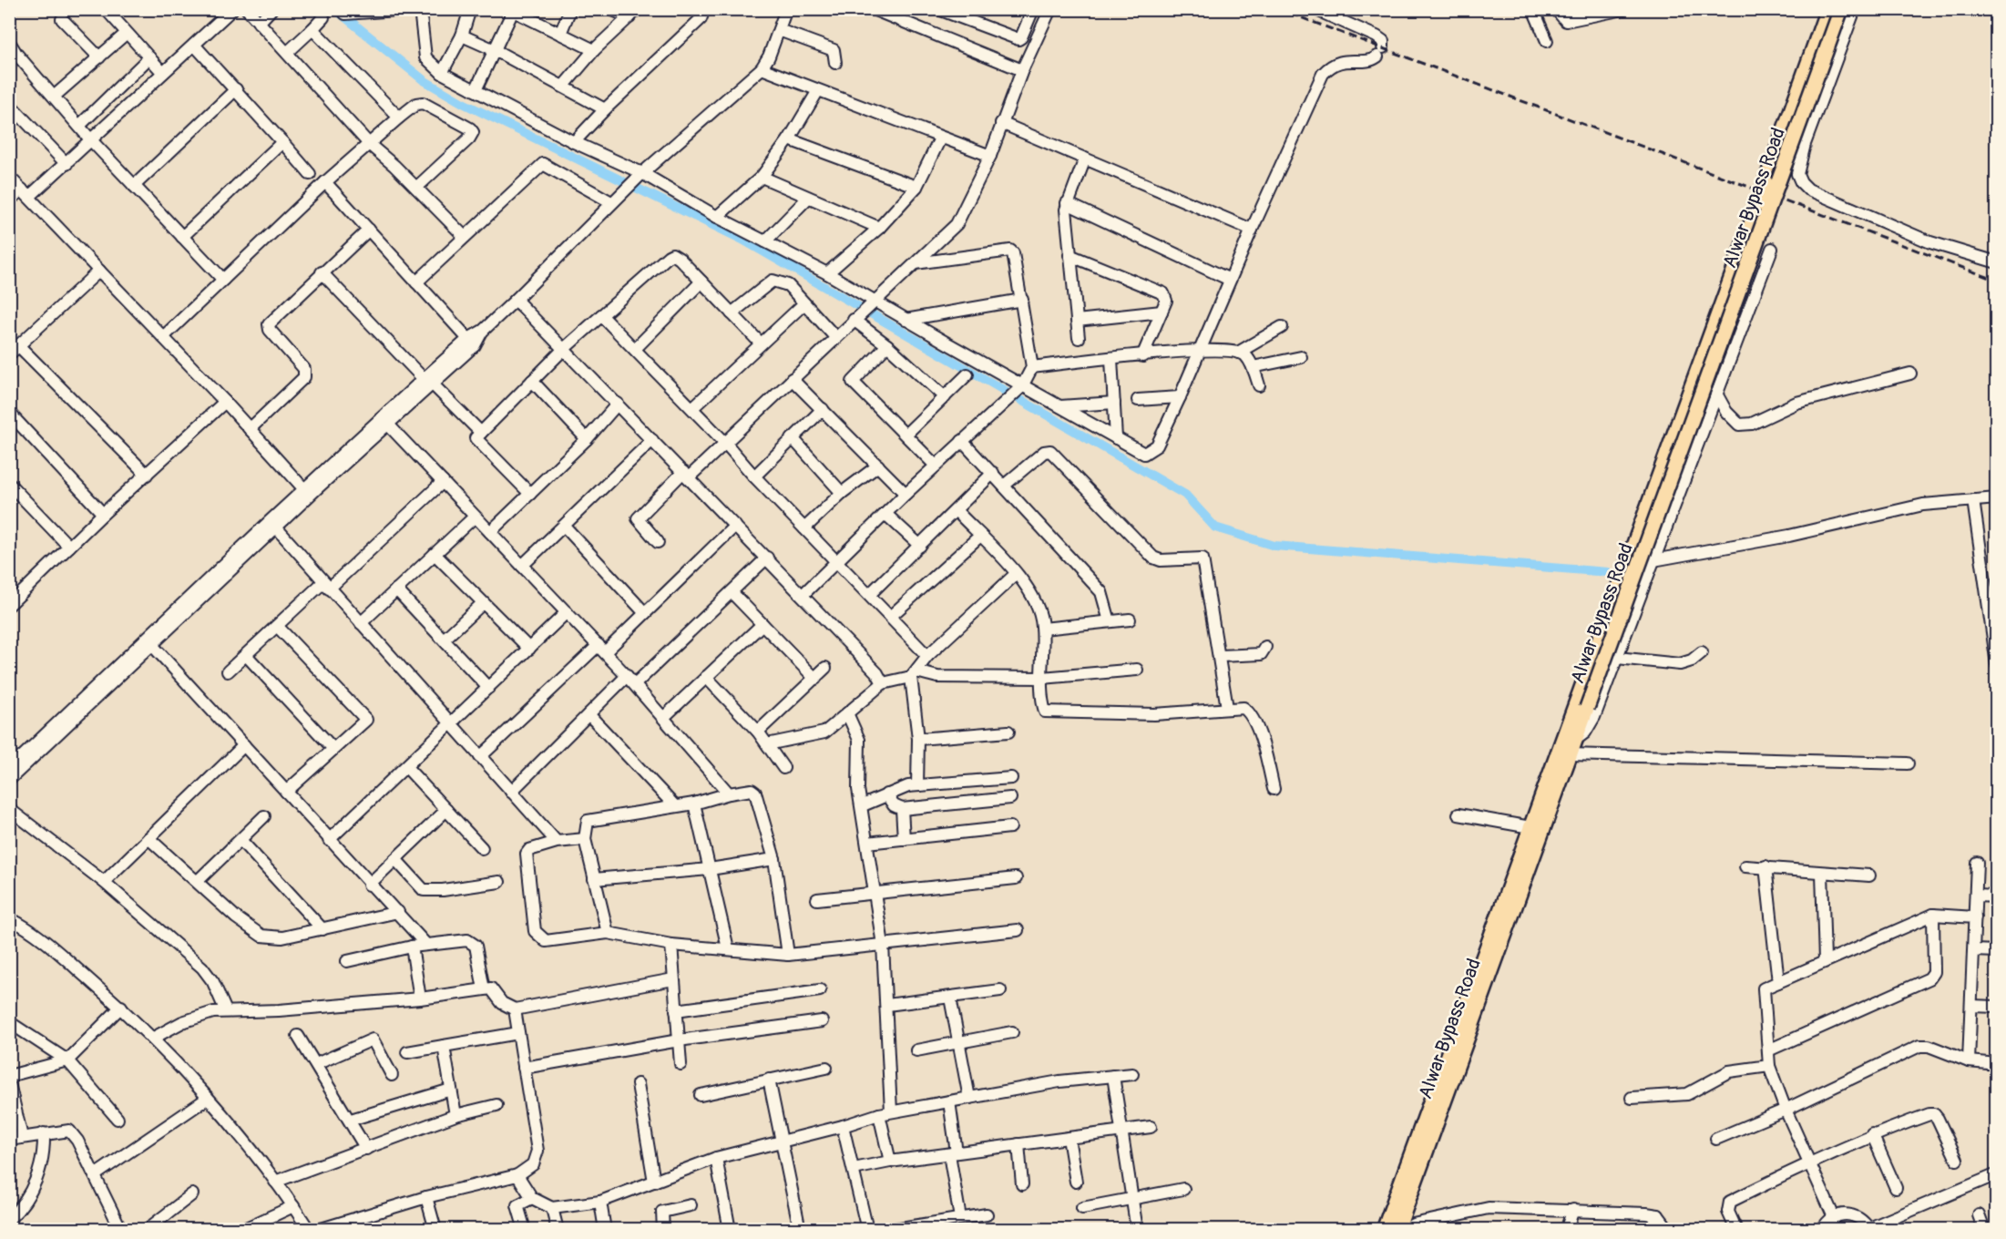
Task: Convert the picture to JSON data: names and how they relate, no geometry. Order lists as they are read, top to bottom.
{
  "streets": {
    "main road": ["Alwar Bypass Road"]
  }
}
